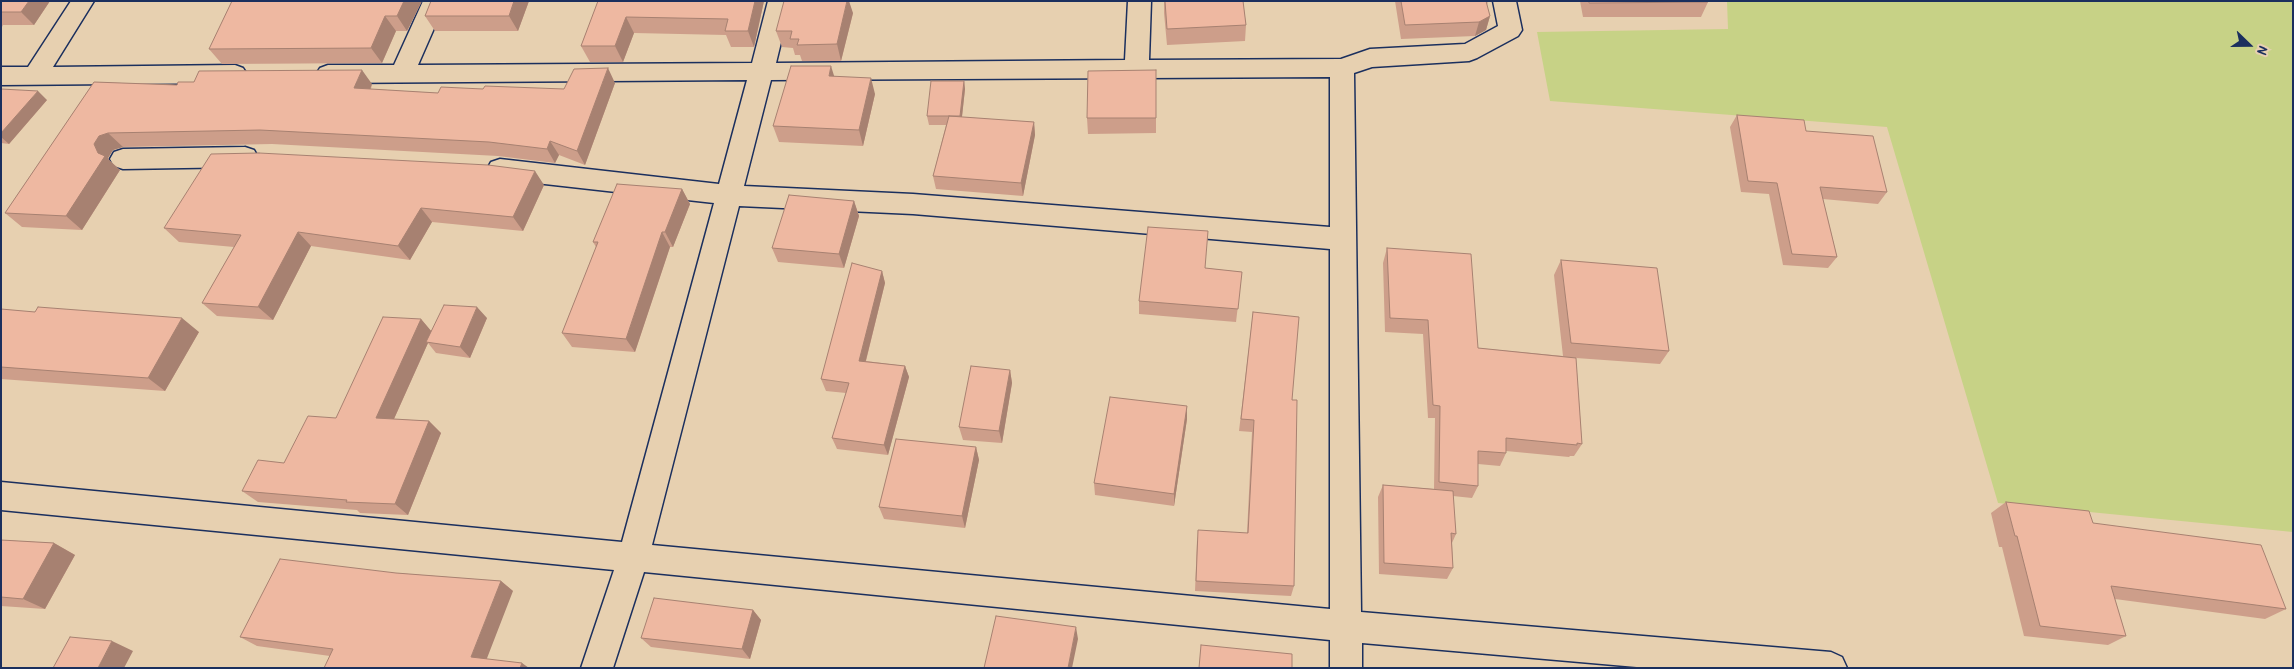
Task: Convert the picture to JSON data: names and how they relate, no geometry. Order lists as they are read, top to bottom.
{
  "north": "right"
}
